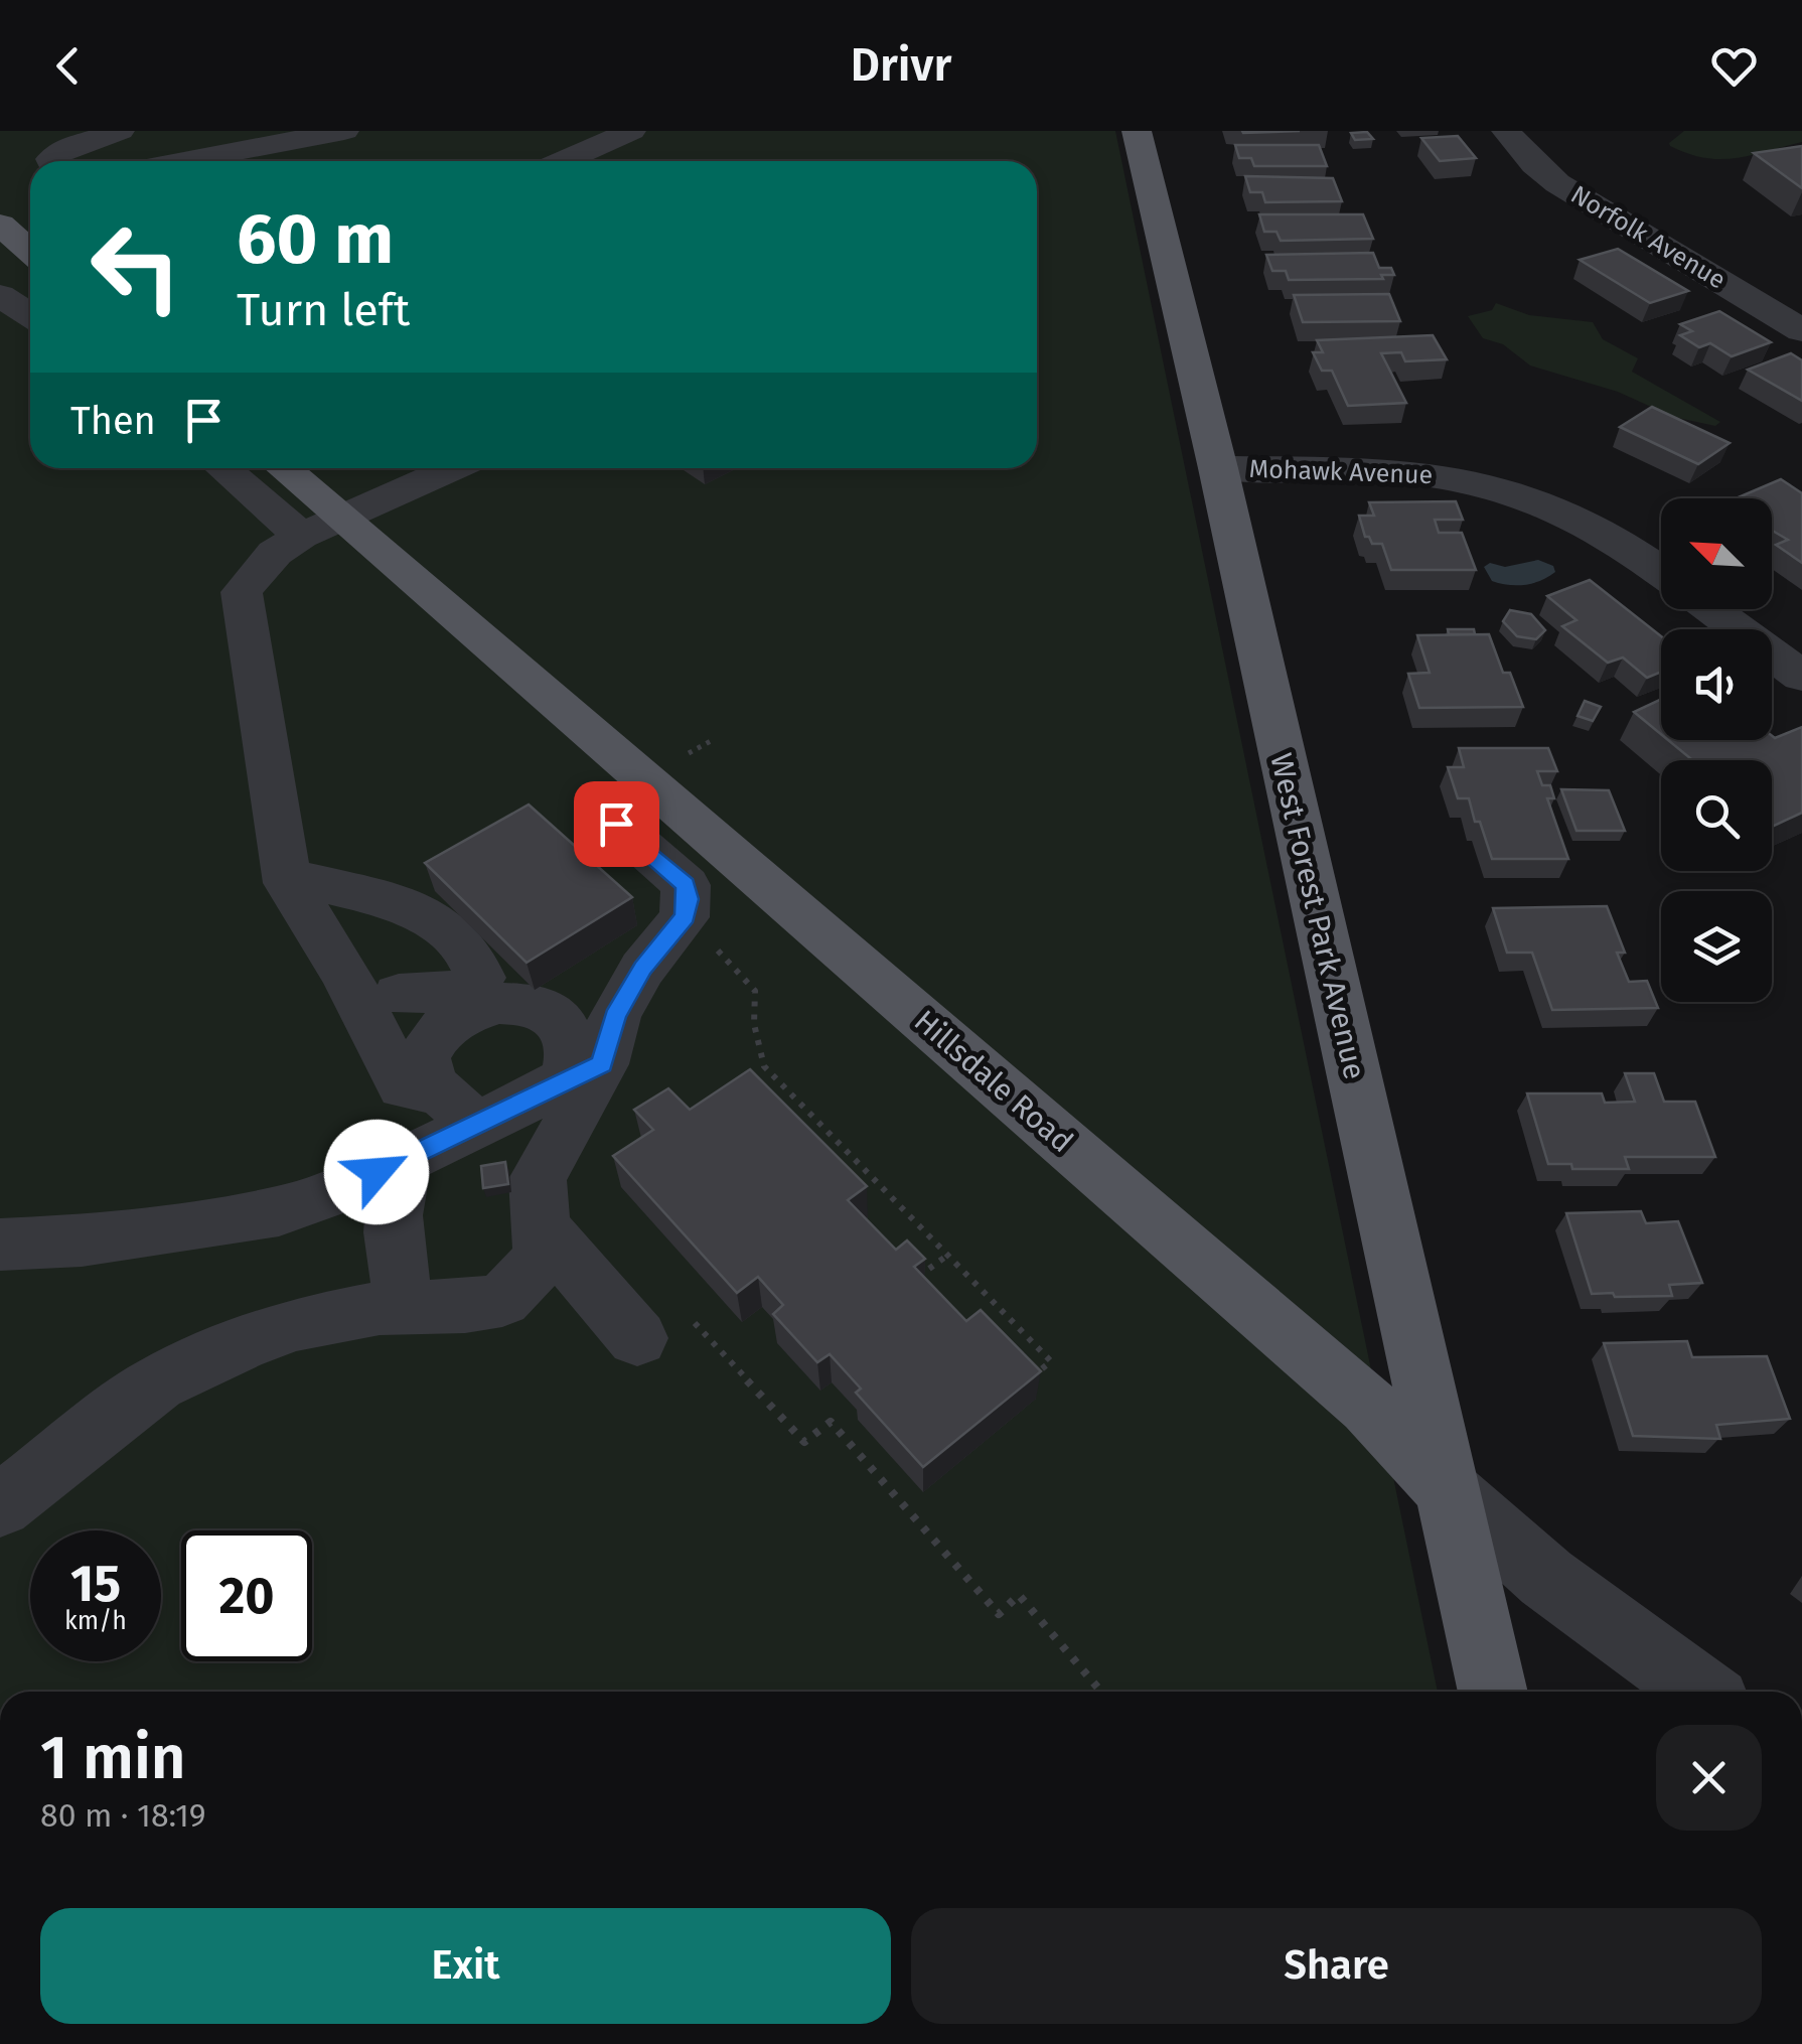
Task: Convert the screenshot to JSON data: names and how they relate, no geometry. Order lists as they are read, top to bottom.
{
  "streets": {
    "main road": ["West Forest Park Avenue", "Hillsdale Road"],
    "street": ["Norfolk Avenue", "Mohawk Avenue"]
  },
  "crossings": [
    ["Mohawk Avenue", "West Forest Park Avenue"],
    ["West Forest Park Avenue", "Hillsdale Road"]
  ],
  "north": "top left",
  "page": {
    "header": "Drivr",
    "turn": ["60 m", "Turn left"],
    "then": "Then",
    "speed": "15 km/h",
    "limit": "20",
    "heading": ["1 min", "80 m · 18:19"],
    "buttons": ["Exit", "Share"]
  }
}
